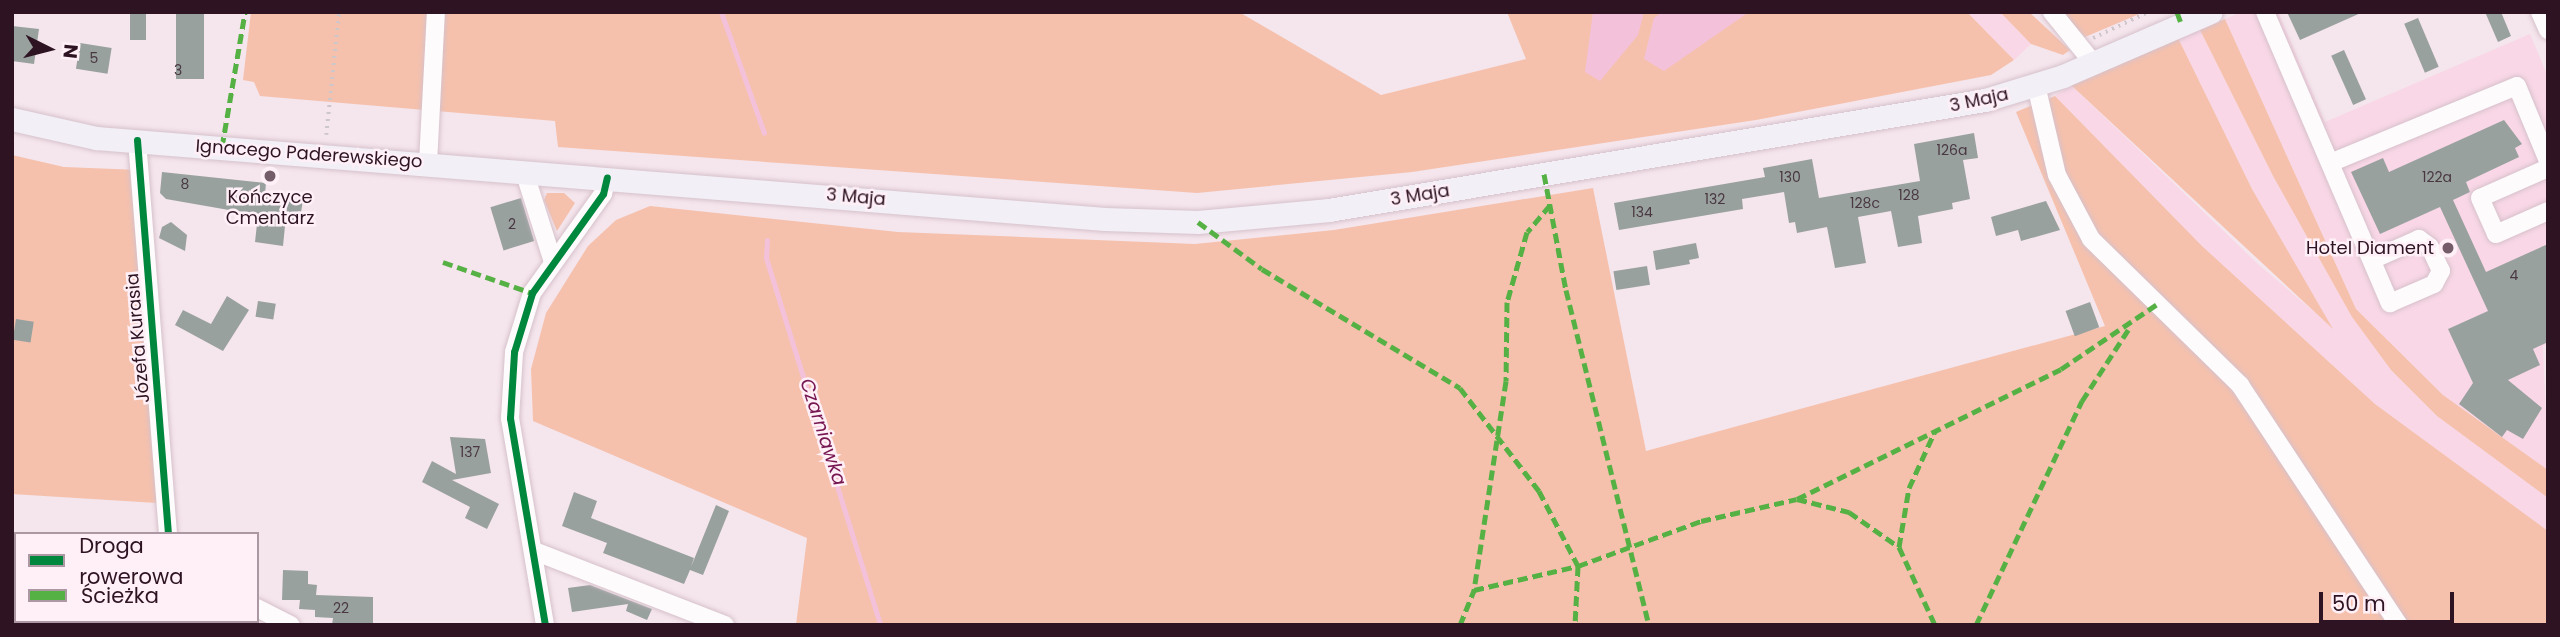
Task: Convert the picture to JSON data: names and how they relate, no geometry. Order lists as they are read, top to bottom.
{
  "streets": {
    "main road": ["3 Maja", "Ignacego Paderewskiego"],
    "street": ["Józefa Kurasia"]
  },
  "crossings": [
    ["3 Maja", "Ignacego Paderewskiego"],
    ["Ignacego Paderewskiego", "Józefa Kurasia"]
  ],
  "water": ["Czarniawka"],
  "places": ["Kończyce Cmentarz", "Hotel Diament"],
  "house_numbers": [
    "5",
    "3",
    "126a",
    "130",
    "122a",
    "8",
    "128",
    "132",
    "128c",
    "134",
    "2",
    "4",
    "137",
    "22"
  ],
  "legend": ["Droga rowerowa", "Ścieżka"],
  "scale_bar": "50 m",
  "north": "right"
}
